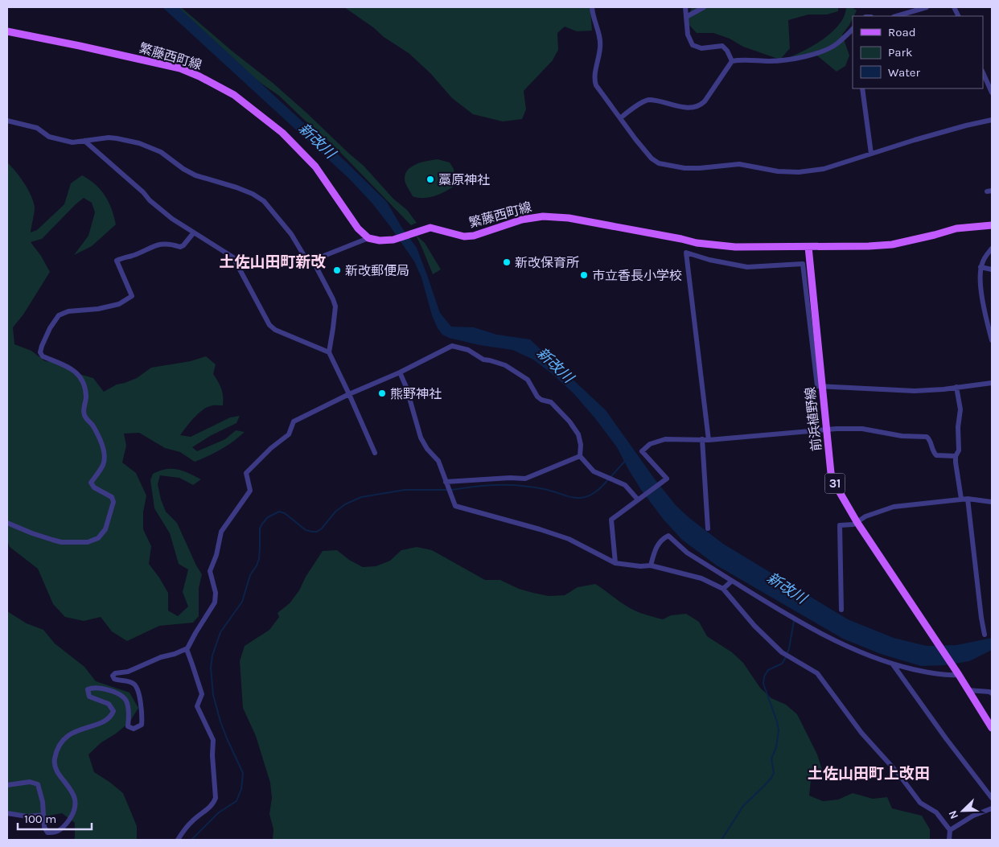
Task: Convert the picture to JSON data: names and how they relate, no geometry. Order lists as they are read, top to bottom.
{
  "streets": {
    "main road": ["繁藤西町線", "前浜植野線", "31"]
  },
  "crossings": [
    ["繁藤西町線", "前浜植野線"]
  ],
  "districts": ["土佐山田町新改", "土佐山田町上改田"],
  "water": ["新改川"],
  "places": [
    "藁原神社",
    "新改保育所",
    "新改郵便局",
    "市立香長小学校",
    "熊野神社"
  ],
  "legend": ["Road", "Park", "Water"],
  "scale_bar": "100 m",
  "north": "bottom left"
}
